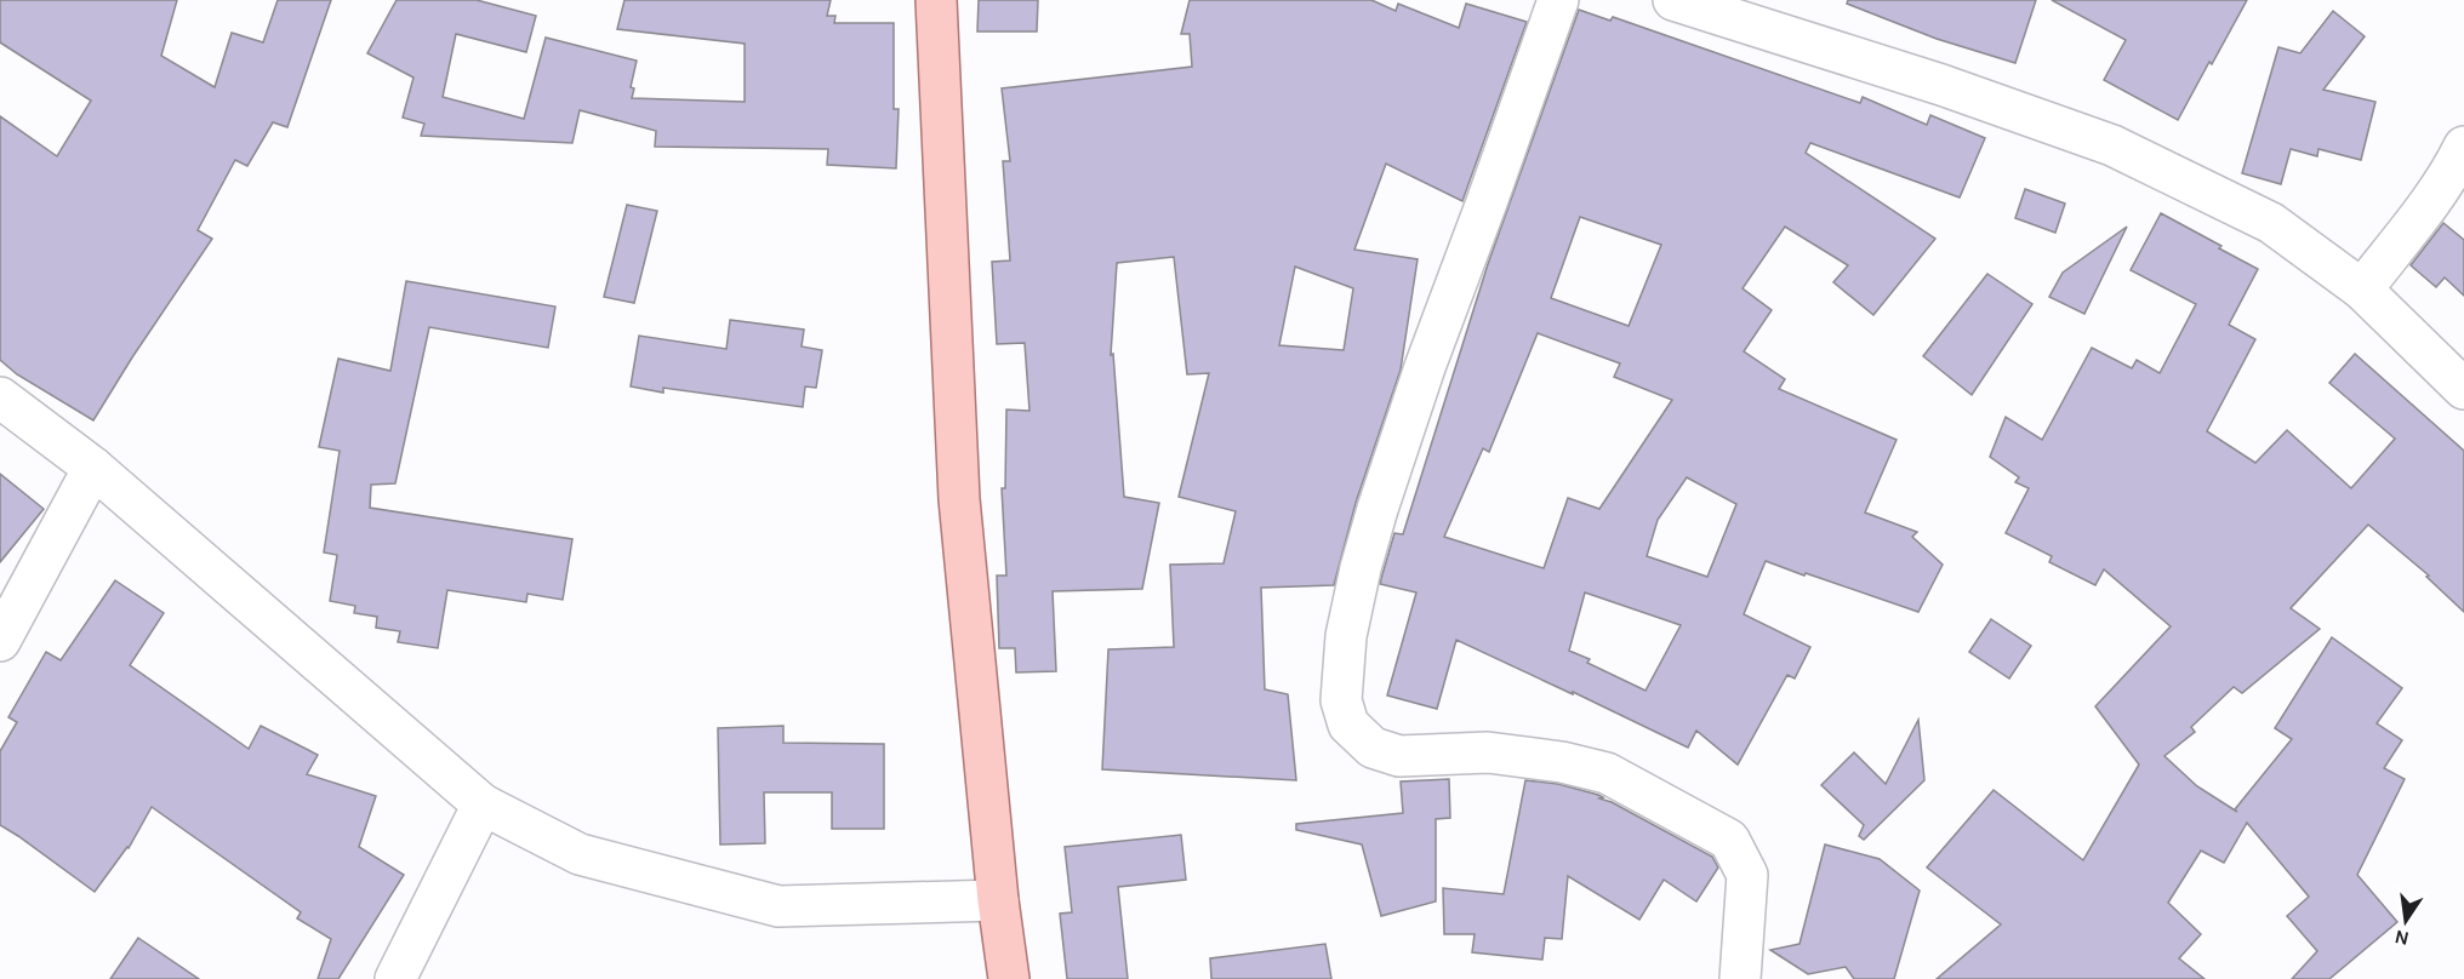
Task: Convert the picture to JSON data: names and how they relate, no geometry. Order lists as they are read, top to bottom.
{
  "north": "bottom"
}
